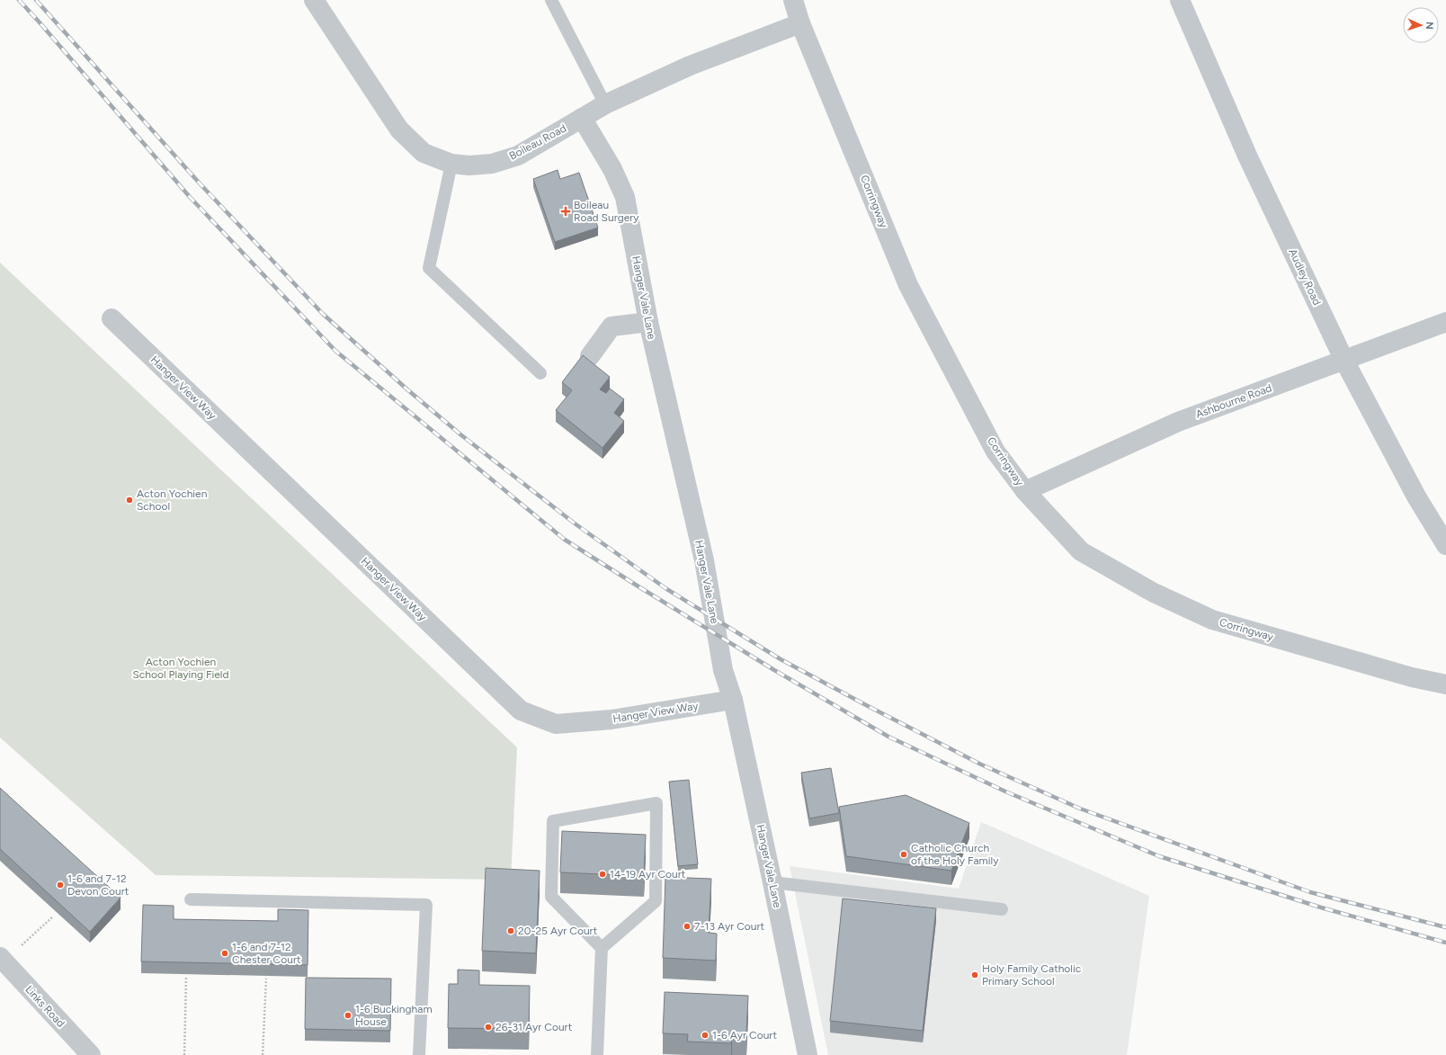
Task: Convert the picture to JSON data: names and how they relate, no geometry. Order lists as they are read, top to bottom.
{
  "streets": {
    "street": [
      "Boileau Road",
      "Corringway",
      "Audley Road",
      "Hanger Vale Lane",
      "Hanger View Way",
      "Ashbourne Road",
      "Links Road"
    ]
  },
  "crossings": [
    ["Boileau Road", "Corringway"],
    ["Boileau Road", "Hanger Vale Lane"],
    ["Corringway", "Ashbourne Road"],
    ["Audley Road", "Ashbourne Road"],
    ["Hanger Vale Lane", "Hanger View Way"]
  ],
  "parks": ["Acton Yochien School Playing Field"],
  "places": {
    "health": ["Boileau Road Surgery"],
    "other": [
      "Acton Yochien School",
      "Catholic Church of the Holy Family",
      "14-19 Ayr Court",
      "1-6 and 7-12 Devon Court",
      "7-13 Ayr Court",
      "20-25 Ayr Court",
      "1-6 and 7-12 Chester Court",
      "Holy Family Catholic Primary School",
      "1-6 Buckingham House",
      "26-31 Ayr Court",
      "1-6 Ayr Court"
    ]
  },
  "north": "right"
}
